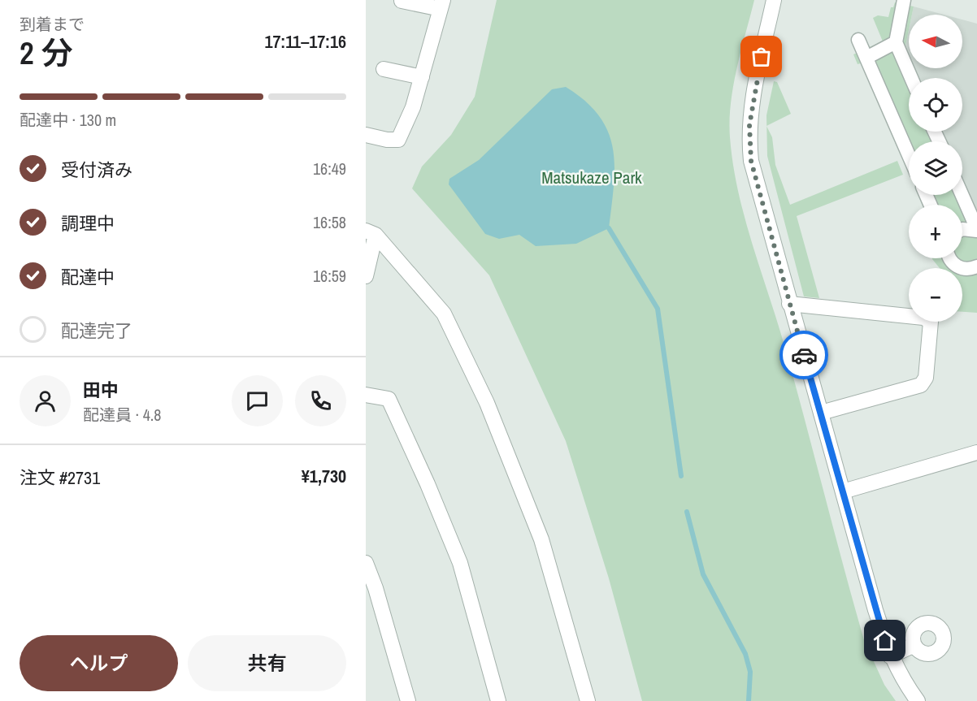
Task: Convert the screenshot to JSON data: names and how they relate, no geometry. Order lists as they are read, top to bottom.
{
  "parks": ["Matsukaze Park"],
  "north": "left",
  "page": {
    "heading": ["2 分", "到着まで", "17:11–17:16"],
    "panel": [
      "田中",
      "配達員 · 4.8",
      "注文 #2731",
      "¥1,730"
    ],
    "map_buttons": ["+", "−"],
    "bar": "配達中 · 130 m",
    "list": [
      ["受付済み", "16:49"],
      ["調理中", "16:58"],
      ["配達中", "16:59"],
      "配達完了"
    ],
    "buttons": ["ヘルプ", "共有"]
  }
}
